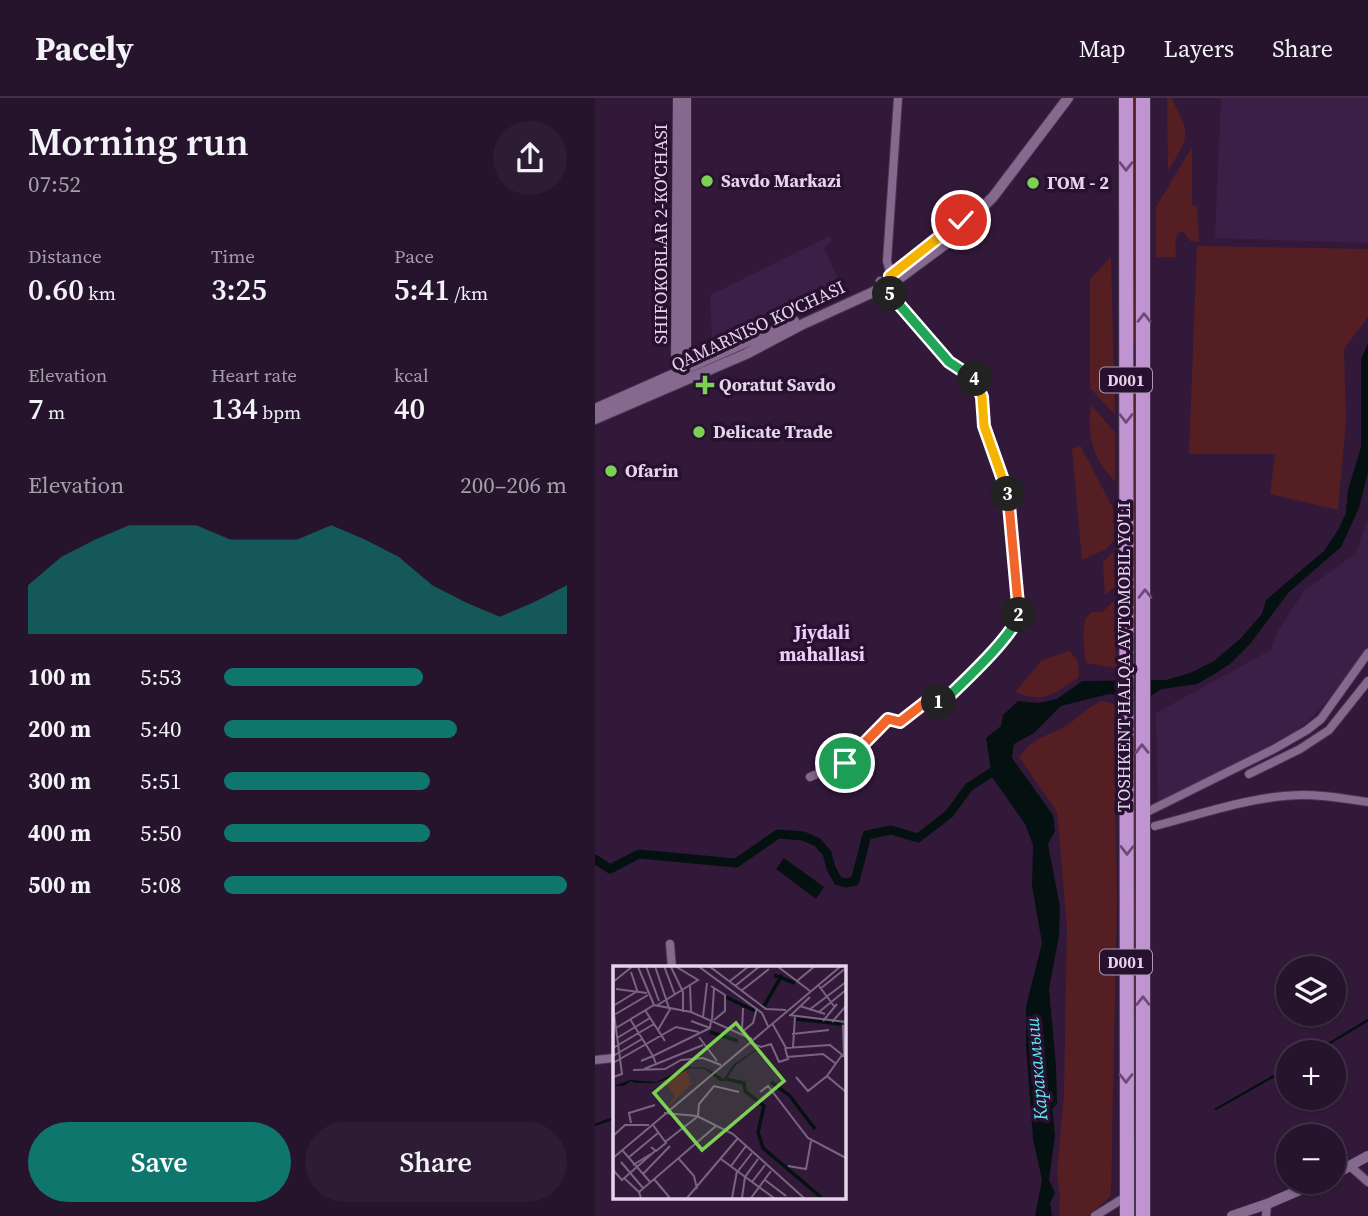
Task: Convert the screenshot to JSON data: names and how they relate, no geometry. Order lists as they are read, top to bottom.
{
  "streets": {
    "highway": ["D001", "TOSHKENT HALQA AVTOMOBIL YO'LI"],
    "main road": ["QAMARNISO KO'CHASI"],
    "street": ["SHIFOKORLAR 2-KO'CHASI"]
  },
  "crossings": [
    ["SHIFOKORLAR 2-KO'CHASI", "QAMARNISO KO'CHASI"]
  ],
  "districts": ["Jiydali mahallasi"],
  "water": ["Каракамыш"],
  "places": {
    "other": [
      "Savdo Markazi",
      "ГОМ - 2",
      "Delicate Trade",
      "Ofarin"
    ],
    "health": ["Qoratut Savdo"]
  },
  "page": {
    "header": "Pacely",
    "nav": ["Map", "Layers", "Share"],
    "heading": ["Morning run", "07:52"],
    "stats": [
      ["Distance", "0.60 km"],
      ["Time", "3:25"],
      ["Pace", "5:41 /km"],
      ["Elevation", "7 m"],
      ["Heart rate", "134 bpm"],
      ["kcal", "40"]
    ],
    "pins": [
      "5",
      "4",
      "3",
      "2",
      "1"
    ],
    "chart": ["Elevation", "200–206 m"],
    "list": [
      {
        "name": "100 m",
        "note": "5:53"
      },
      {
        "name": "200 m",
        "note": "5:40"
      },
      {
        "name": "300 m",
        "note": "5:51"
      },
      {
        "name": "400 m",
        "note": "5:50"
      },
      {
        "name": "500 m",
        "note": "5:08"
      }
    ],
    "map_buttons": ["+", "−"],
    "buttons": ["Save", "Share"]
  }
}
